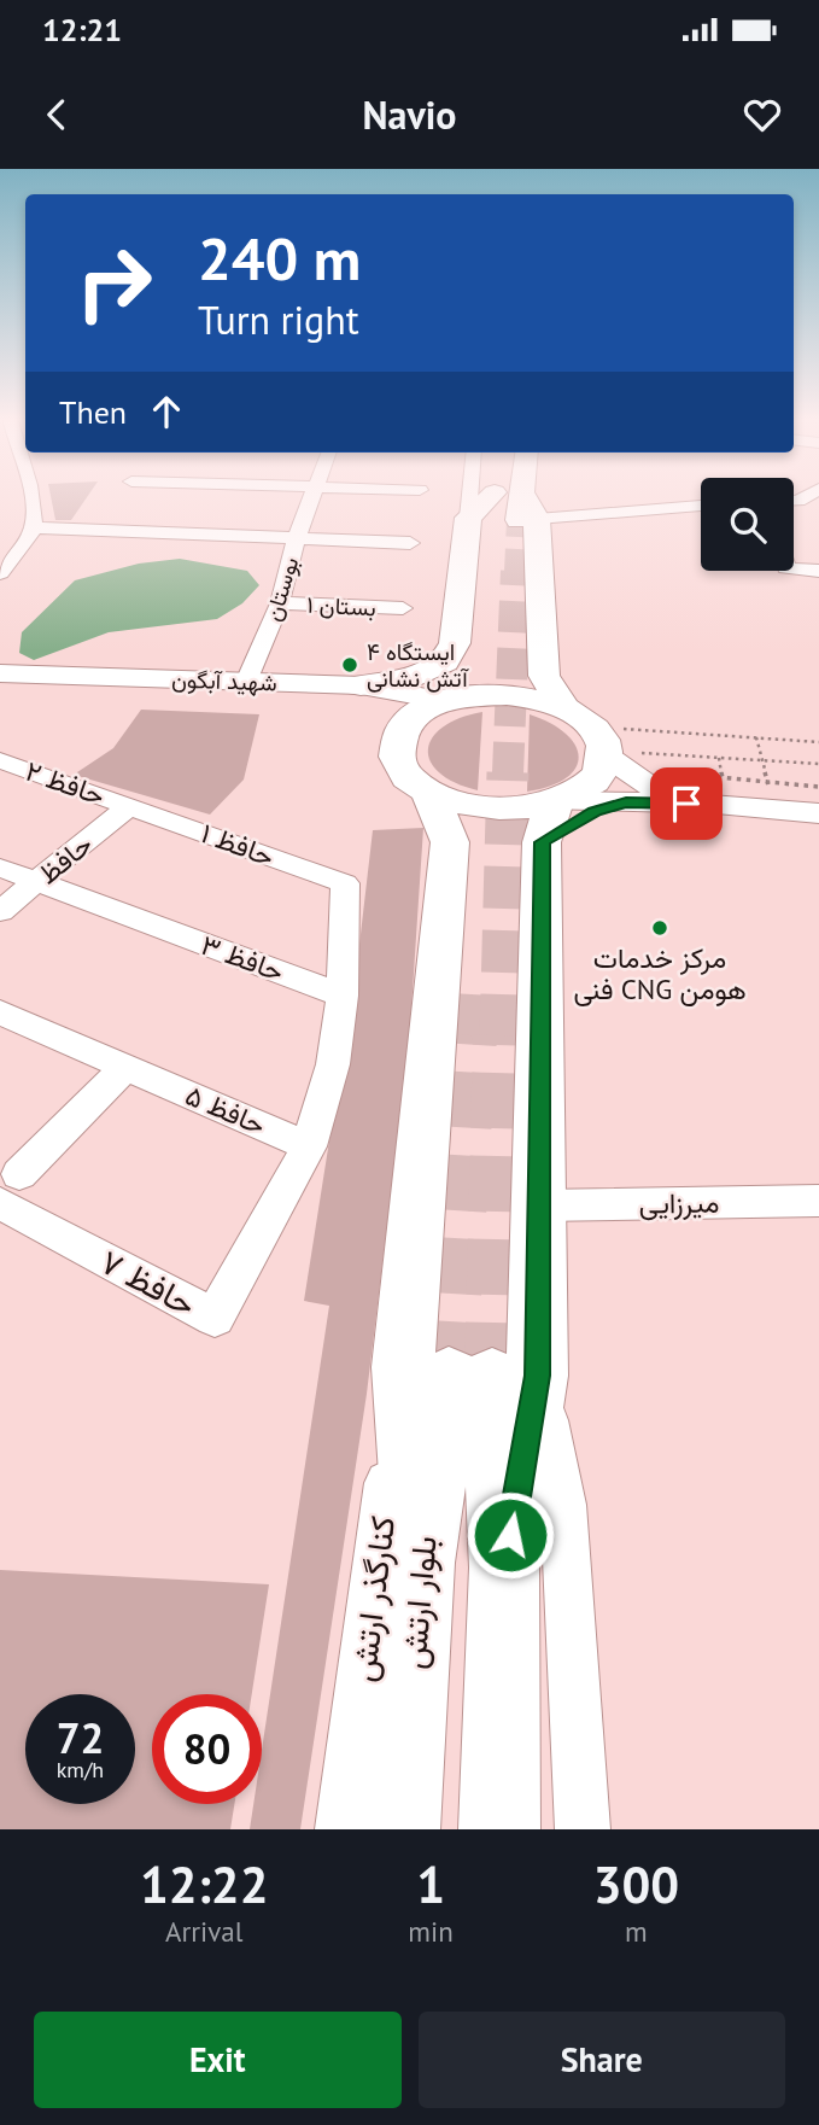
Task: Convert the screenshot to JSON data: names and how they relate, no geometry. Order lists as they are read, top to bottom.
{
  "streets": {
    "highway": ["بلوار ارتش"],
    "main road": ["شهید آبگون"],
    "street": [
      "بوستان",
      "بستان ۱",
      "حافظ ۲",
      "حافظ ۱",
      "حافظ",
      "حافظ ۳",
      "حافظ ۵",
      "میرزایی",
      "حافظ ۷",
      "کنارگذر ارتش"
    ]
  },
  "crossings": [
    ["بوستان", "بستان ۱"],
    ["بوستان", "شهید آبگون"],
    ["حافظ ۲", "حافظ ۱"],
    ["حافظ ۲", "حافظ"],
    ["حافظ ۱", "حافظ"],
    ["حافظ ۱", "حافظ ۳"],
    ["حافظ", "حافظ ۳"],
    ["حافظ ۵", "حافظ ۷"],
    ["کنارگذر ارتش", "بلوار ارتش"]
  ],
  "places": ["ایستگاه ۴ آتش نشانی", "مرکز خدمات فنی CNG هومن"],
  "page": {
    "status": "12:21",
    "header": "Navio",
    "turn": ["240 m", "Turn right"],
    "then": "Then",
    "speed": "72 km/h",
    "limit": "80",
    "eta": [
      "12:22",
      "Arrival",
      "1",
      "min",
      "300",
      "m"
    ],
    "buttons": ["Exit", "Share"]
  }
}
